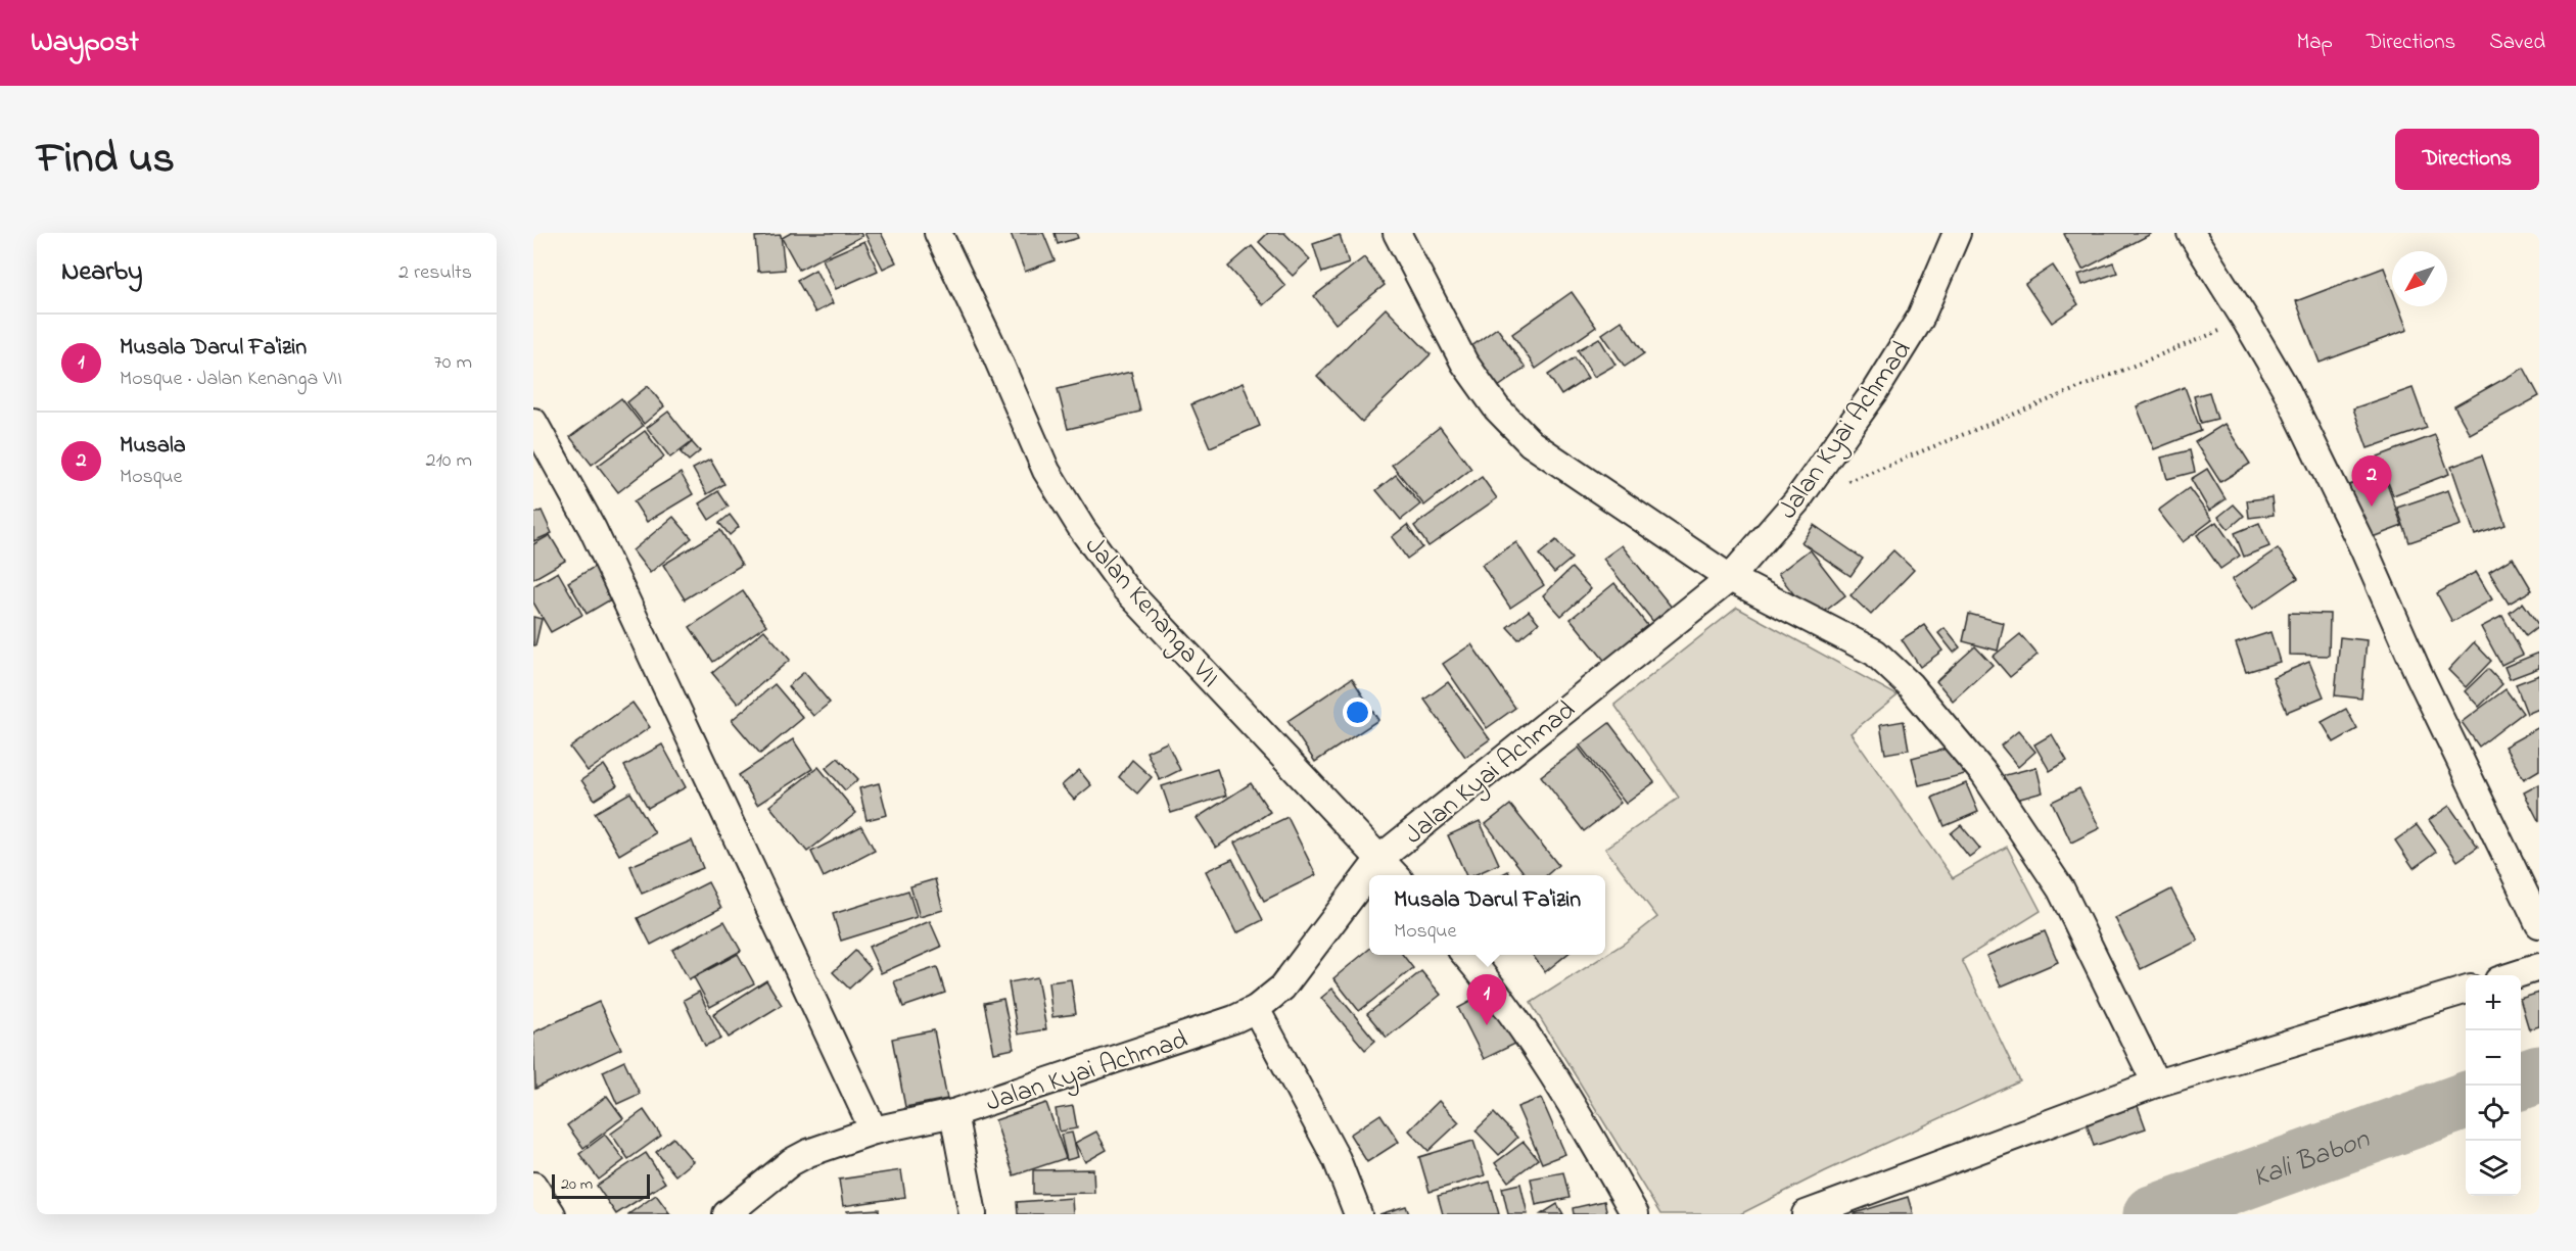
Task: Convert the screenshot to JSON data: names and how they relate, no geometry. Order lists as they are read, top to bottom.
{
  "streets": {
    "street": ["Jalan Kyai Achmad", "Jalan Kenanga VII"]
  },
  "crossings": [
    ["Jalan Kyai Achmad", "Jalan Kenanga VII"]
  ],
  "water": ["Kali Babon"],
  "scale_bar": "20 m",
  "north": "bottom left",
  "page": {
    "header": "Waypost",
    "nav": ["Map", "Directions", "Saved"],
    "title": "Find us",
    "buttons": "Directions",
    "heading": ["Nearby", "2 results"],
    "list": [
      {
        "mark": "1",
        "name": "Musala Darul Fa'izin",
        "note": "Mosque · Jalan Kenanga VII",
        "value": "70 m"
      },
      {
        "mark": "2",
        "name": "Musala",
        "note": "Mosque",
        "value": "210 m"
      }
    ],
    "pins": ["2", "1"],
    "popup": ["Musala Darul Fa'izin", "Mosque"],
    "map_buttons": ["+", "−"],
    "scale": "20 m"
  }
}
